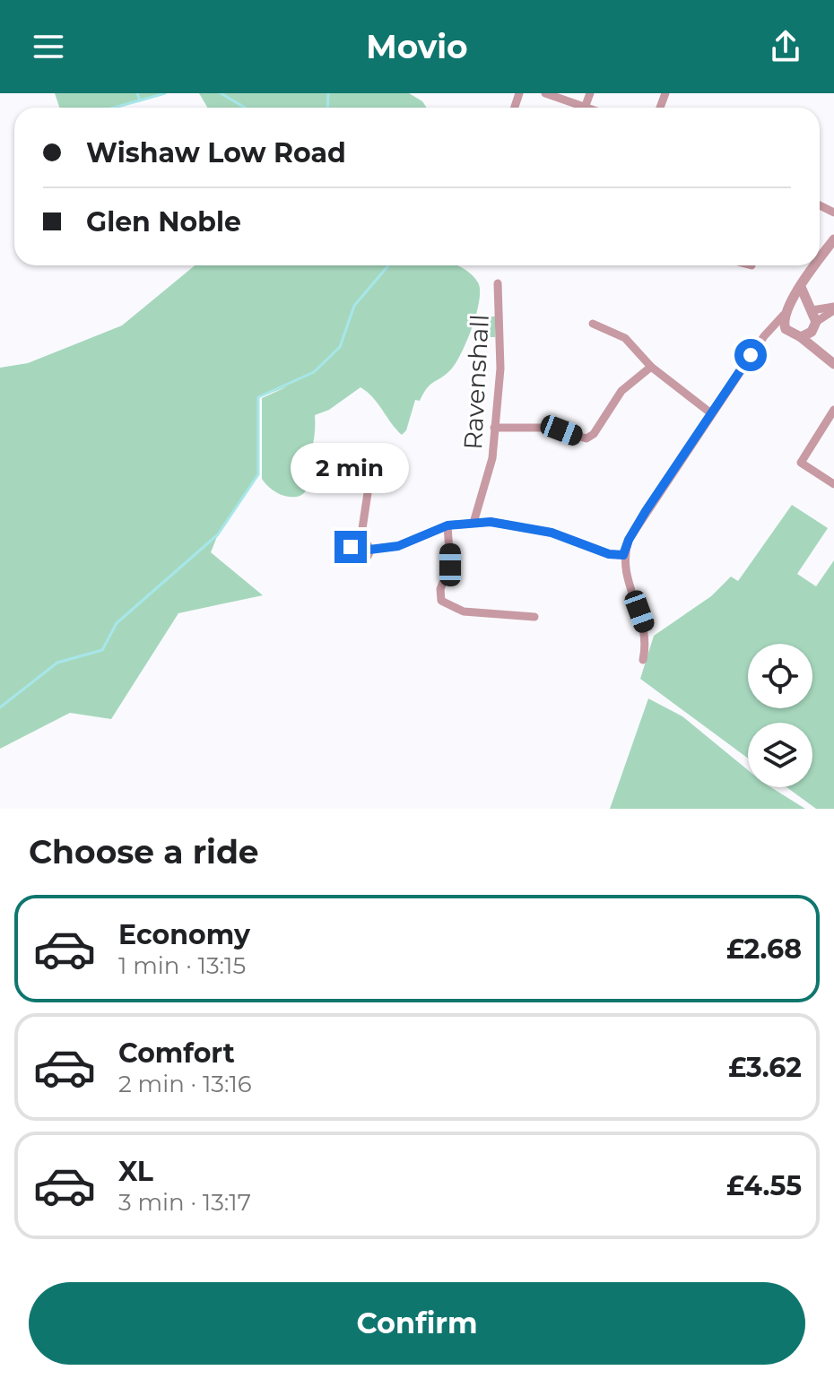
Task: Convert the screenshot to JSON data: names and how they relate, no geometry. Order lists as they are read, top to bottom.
{
  "streets": {
    "street": ["Ravenshall"]
  },
  "page": {
    "header": "Movio",
    "banner": ["Wishaw Low Road", "Glen Noble"],
    "bubble": "2 min",
    "heading": "Choose a ride",
    "list": [
      {
        "name": "Economy",
        "note": "1 min · 13:15",
        "value": "£2.68"
      },
      {
        "name": "Comfort",
        "note": "2 min · 13:16",
        "value": "£3.62"
      },
      {
        "name": "XL",
        "note": "3 min · 13:17",
        "value": "£4.55"
      }
    ],
    "buttons": "Confirm"
  }
}
